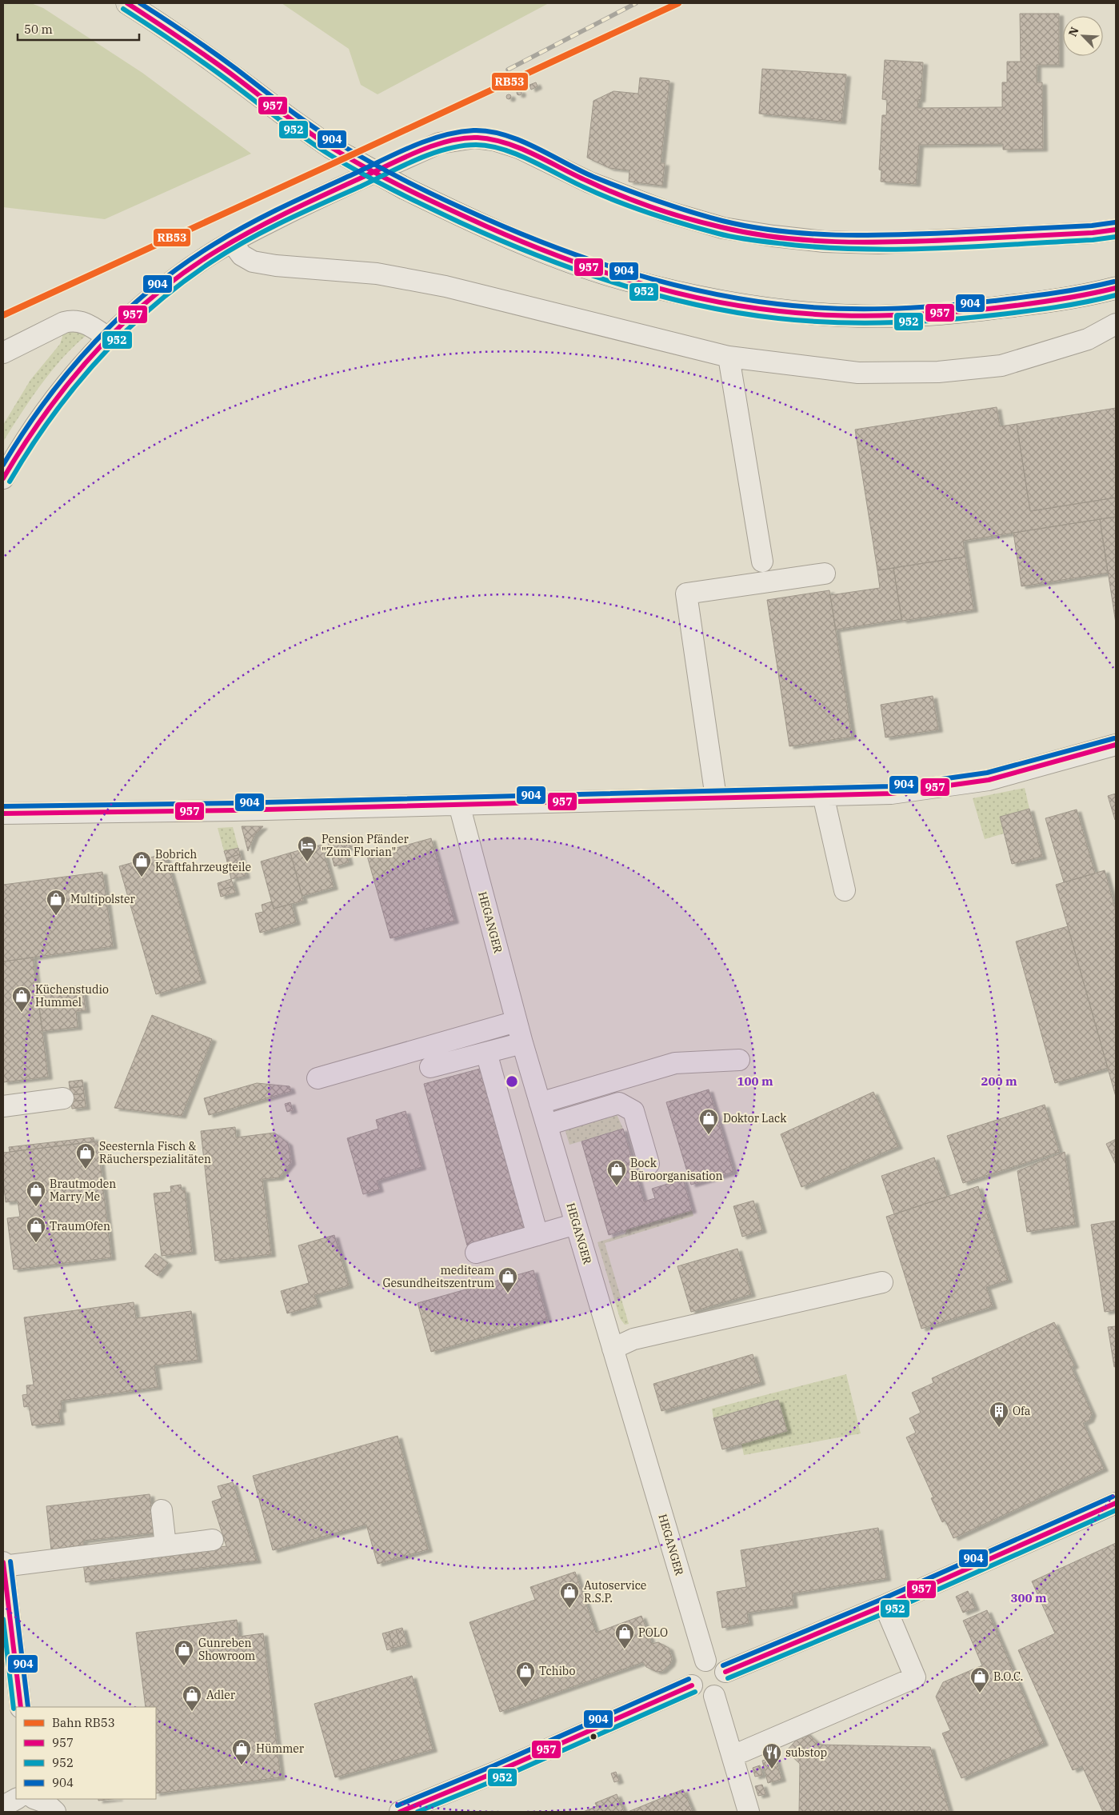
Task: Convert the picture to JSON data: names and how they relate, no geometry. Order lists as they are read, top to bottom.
{
  "streets": {
    "street": ["HEGANGER"]
  },
  "places": {
    "hotel": ["Pension Pfänder \"Zum Florian\""],
    "shop": [
      "Bobrich Kraftfahrzeugteile",
      "Multipolster",
      "Küchenstudio Hummel",
      "Doktor Lack",
      "Seesternla Fisch & Räucherspezialitäten",
      "Bock Büroorganisation",
      "Brautmoden Marry Me",
      "TraumOfen",
      "mediteam Gesundheitszentrum",
      "Autoservice R.S.P.",
      "POLO",
      "Gunreben Showroom",
      "Tchibo",
      "B.O.C.",
      "Adler",
      "Hümmer"
    ],
    "building": ["Ofa"],
    "restaurant": ["substop"]
  },
  "lines": [
    "rail line RB53",
    "transit line 957",
    "transit line 904",
    "transit line 952"
  ],
  "legend": [
    "Bahn RB53",
    "957",
    "952",
    "904"
  ],
  "scale_bar": "50 m",
  "north": "top left",
  "rings": ["100 m", "200 m", "300 m"]
}
